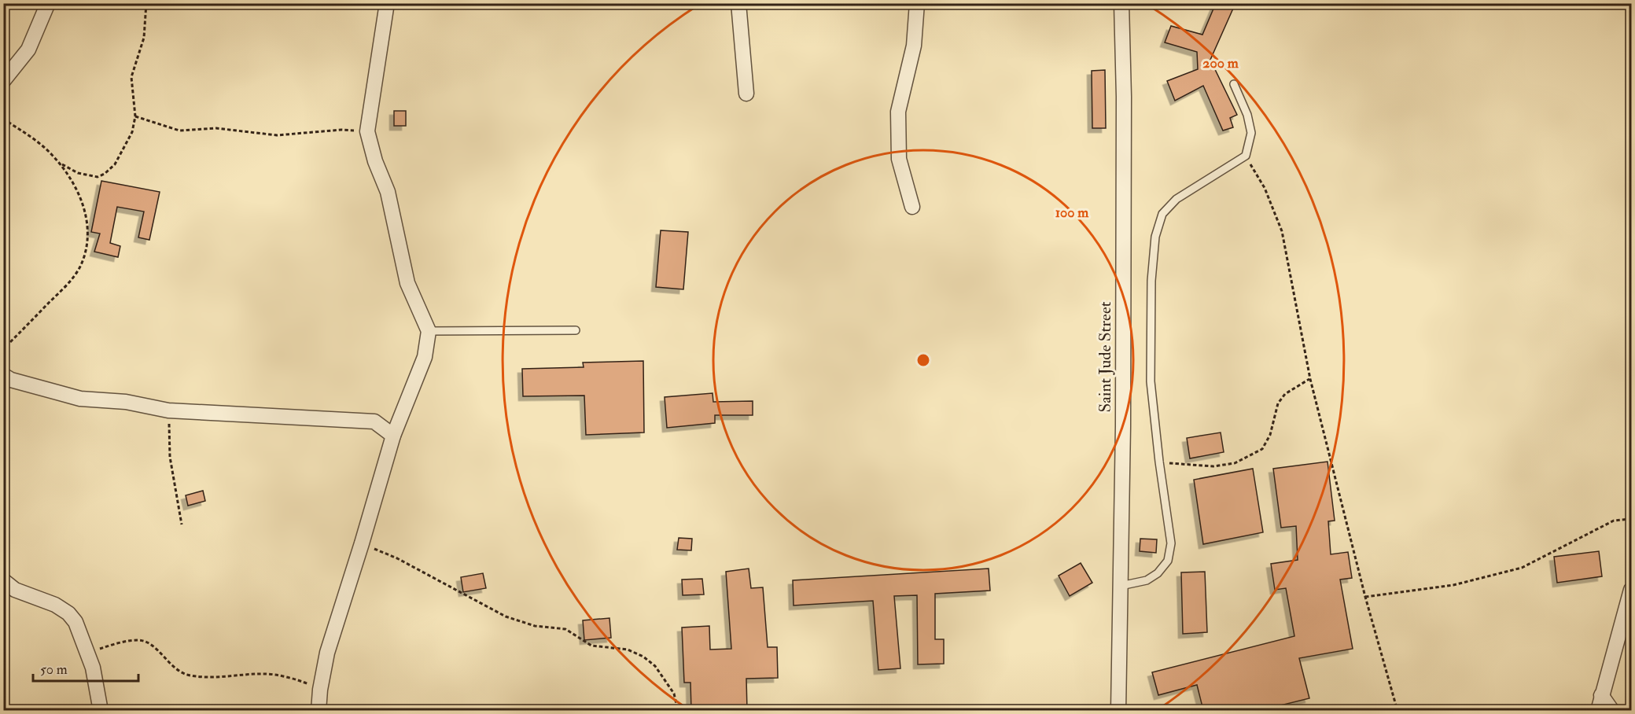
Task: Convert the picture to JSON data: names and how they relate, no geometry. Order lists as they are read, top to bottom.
{
  "streets": {
    "street": ["Saint Jude Street"]
  },
  "scale_bar": "50 m",
  "rings": ["200 m", "100 m"]
}
